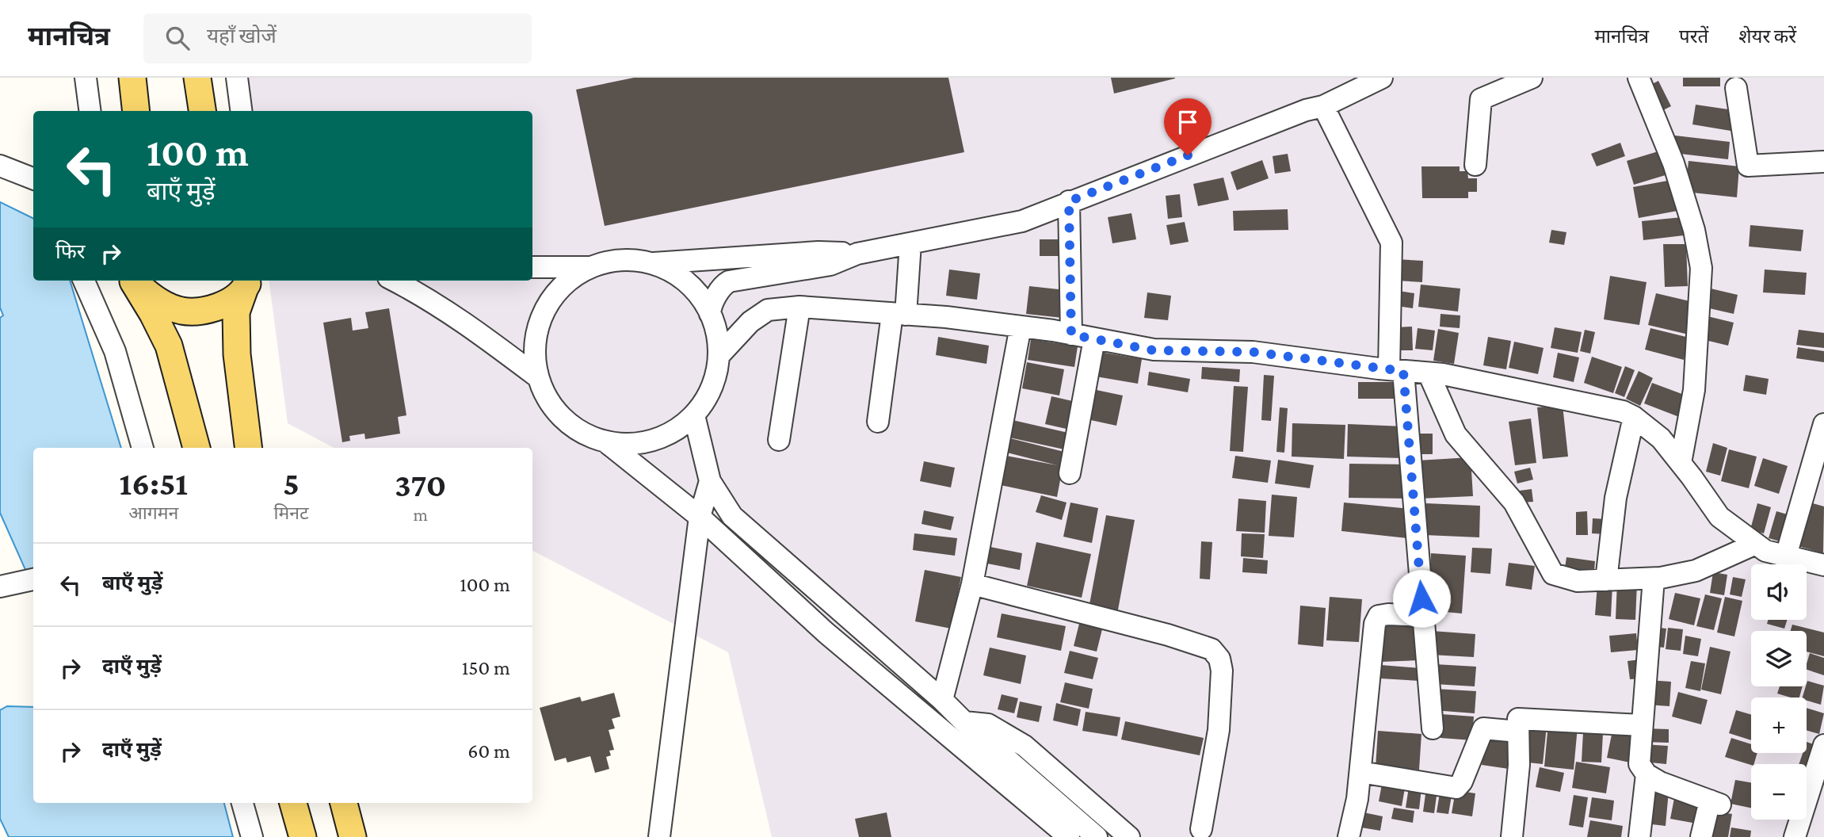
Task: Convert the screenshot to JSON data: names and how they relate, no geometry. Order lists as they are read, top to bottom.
{
  "page": {
    "header": "मानचित्र",
    "search": "यहाँ खोजें",
    "nav": ["मानचित्र", "परतें", "शेयर करें"],
    "turn": ["100 m", "बाएँ मुड़ें"],
    "then": "फिर",
    "eta": [
      "16:51",
      "आगमन",
      "5",
      "मिनट",
      "370",
      "m"
    ],
    "list": [
      {
        "name": "बाएँ मुड़ें",
        "value": "100 m"
      },
      {
        "name": "दाएँ मुड़ें",
        "value": "150 m"
      },
      {
        "name": "दाएँ मुड़ें",
        "value": "60 m"
      }
    ],
    "map_buttons": ["+", "−"]
  }
}
